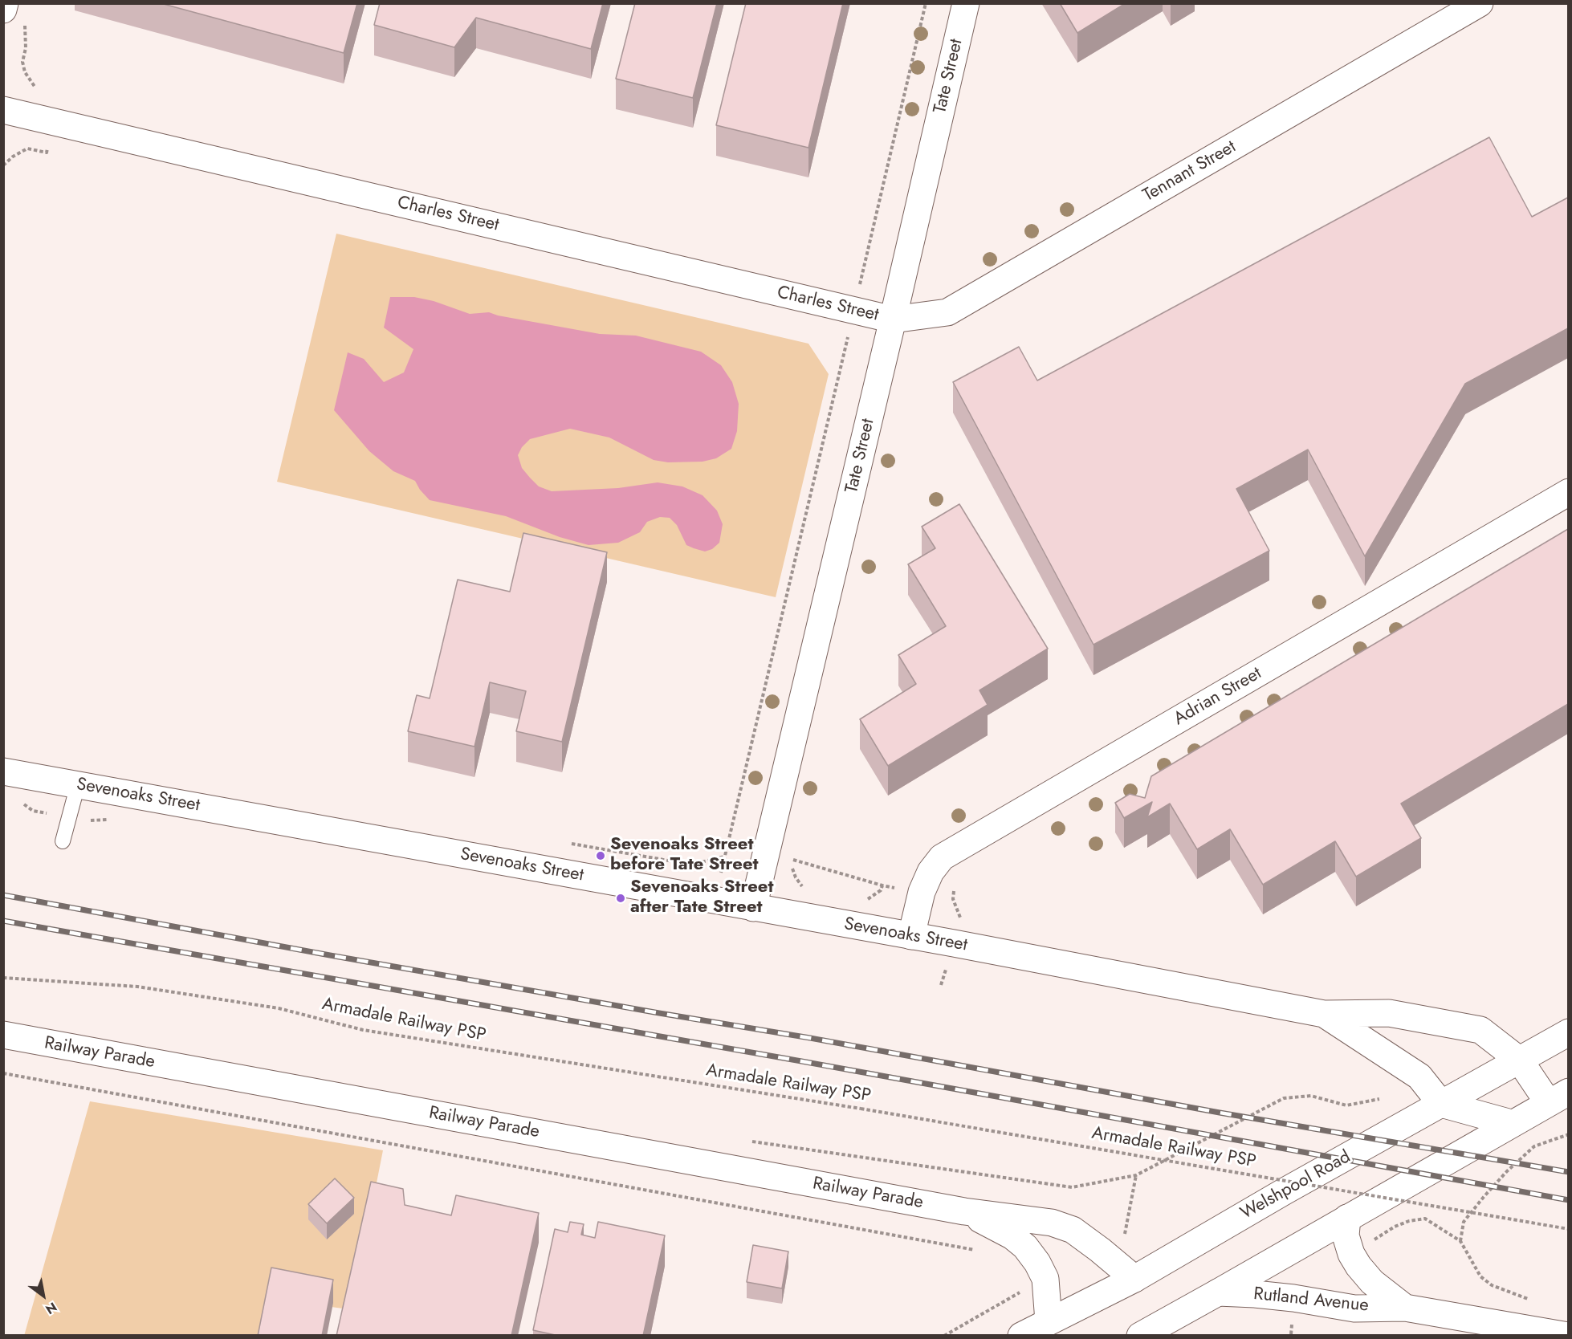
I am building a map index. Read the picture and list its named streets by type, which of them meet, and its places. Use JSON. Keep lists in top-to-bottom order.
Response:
{
  "streets": {
    "street": [
      "Tate Street",
      "Tennant Street",
      "Charles Street",
      "Adrian Street",
      "Sevenoaks Street",
      "Railway Parade",
      "Welshpool Road",
      "Rutland Avenue"
    ],
    "path": ["Armadale Railway PSP"]
  },
  "crossings": [
    ["Tate Street", "Tennant Street"],
    ["Tate Street", "Charles Street"],
    ["Tate Street", "Sevenoaks Street"],
    ["Tennant Street", "Charles Street"],
    ["Adrian Street", "Sevenoaks Street"],
    ["Sevenoaks Street", "Welshpool Road"],
    ["Railway Parade", "Welshpool Road"]
  ],
  "places": ["Sevenoaks Street before Tate Street", "Sevenoaks Street after Tate Street"],
  "north": "bottom right"
}
